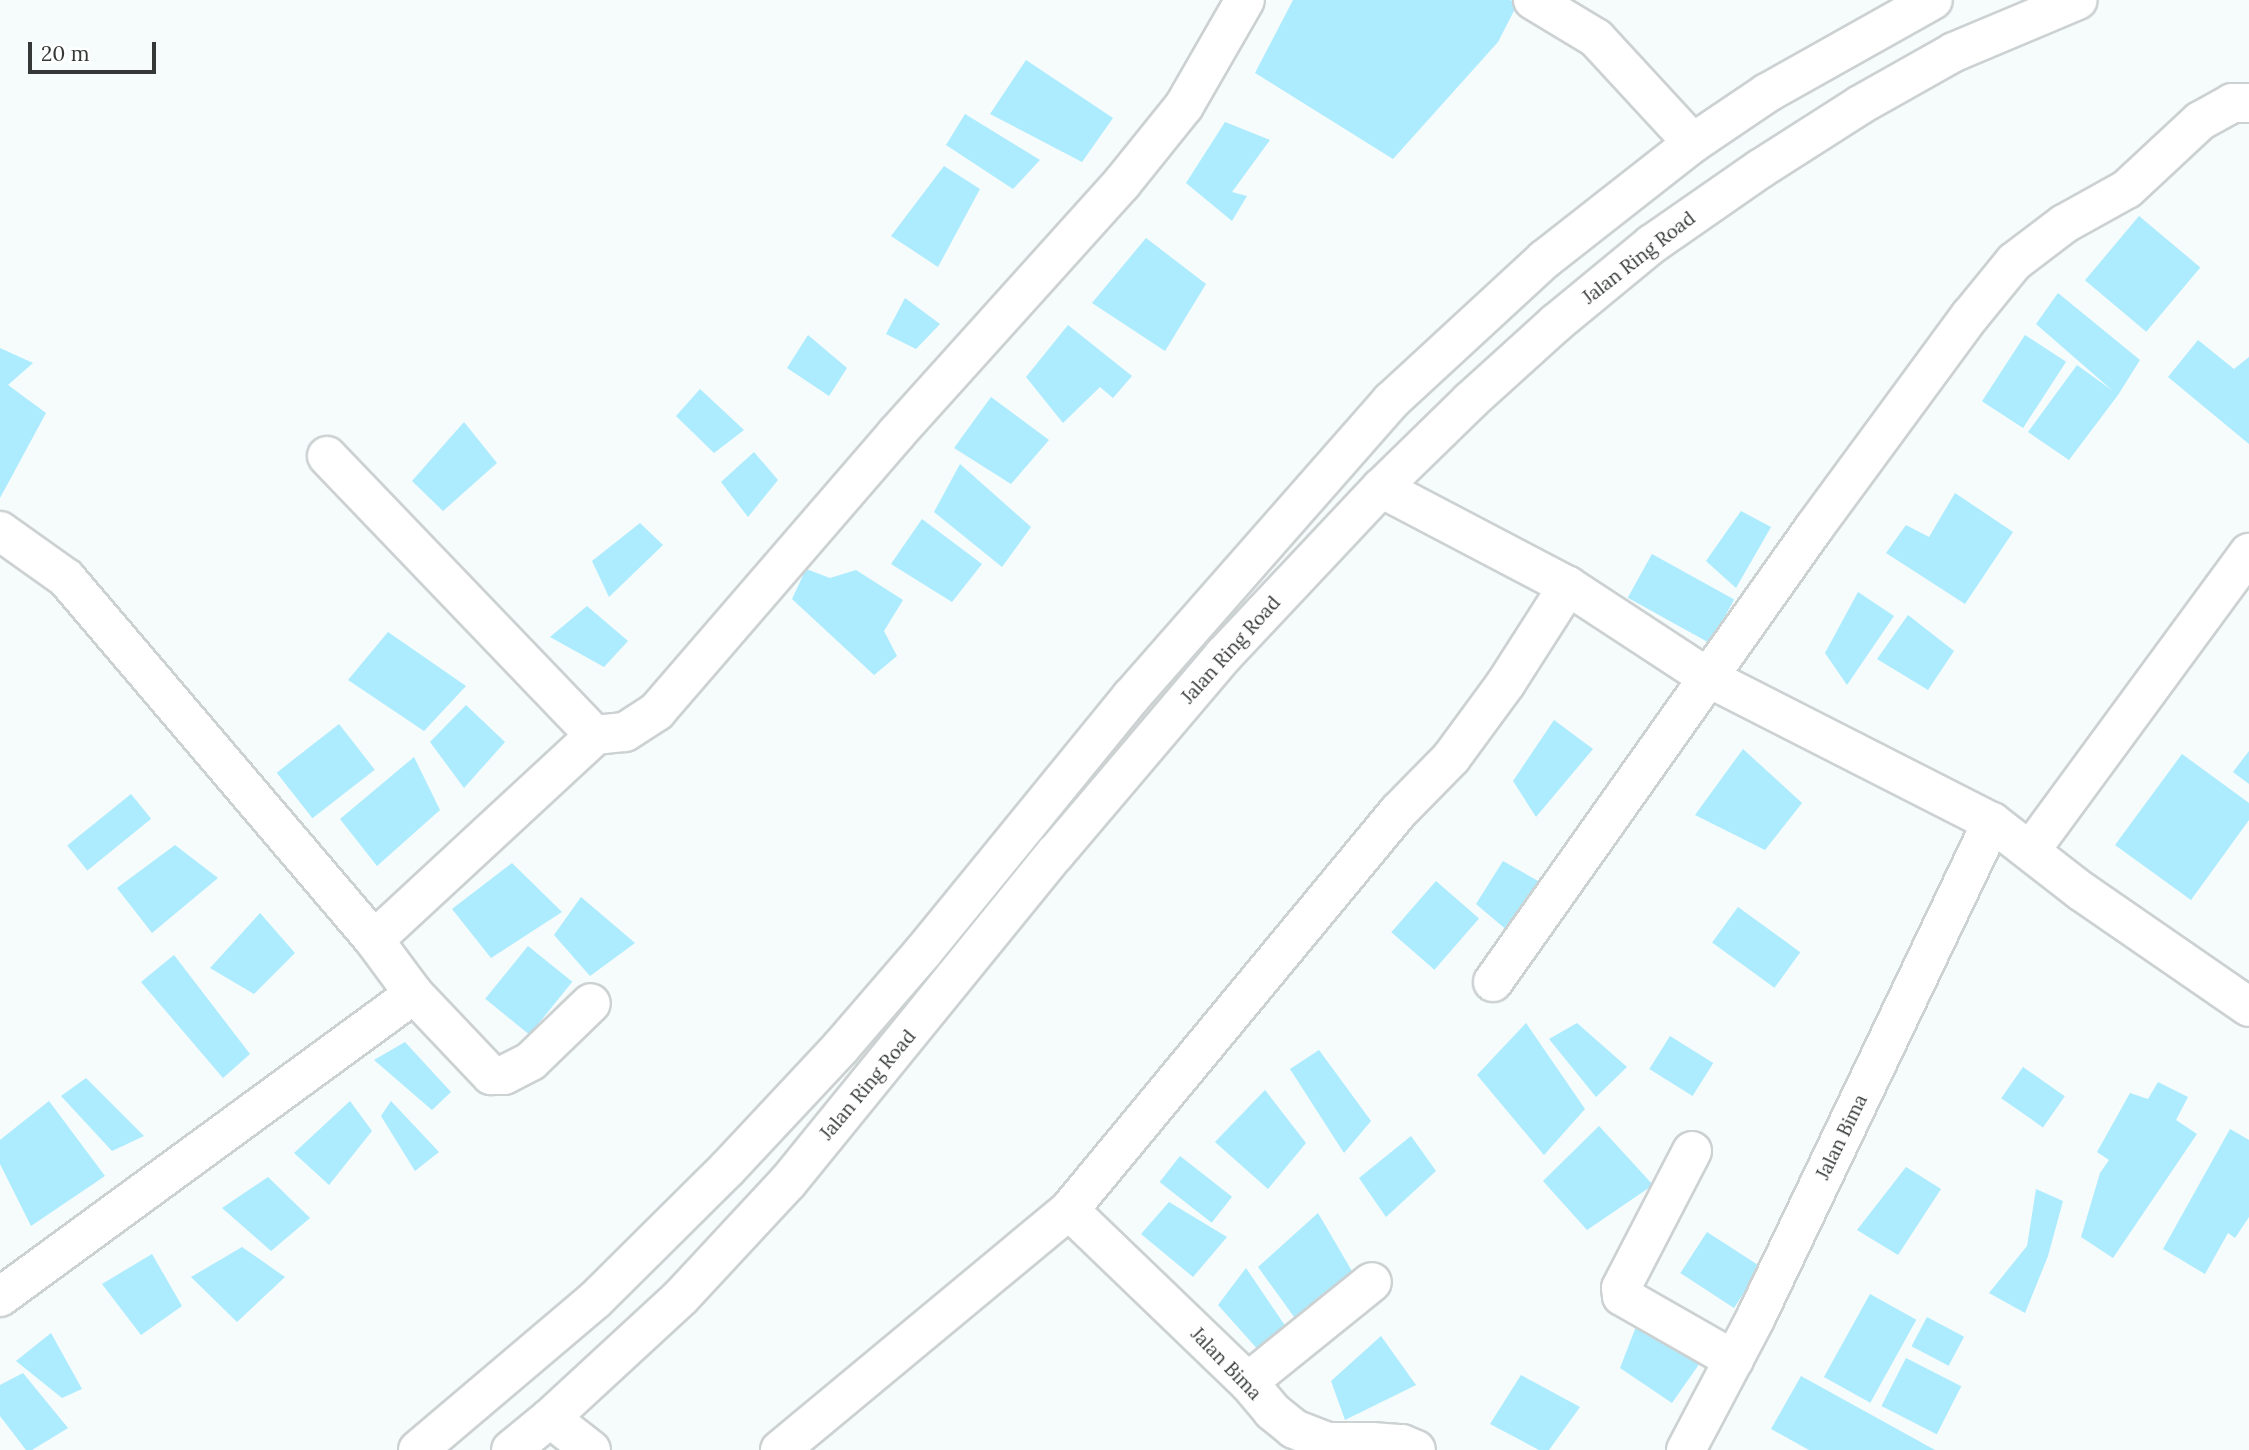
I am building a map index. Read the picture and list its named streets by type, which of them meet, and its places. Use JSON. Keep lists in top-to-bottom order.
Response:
{
  "streets": {
    "main road": ["Jalan Ring Road", "Jalan Bima"]
  },
  "scale_bar": "20 m"
}
